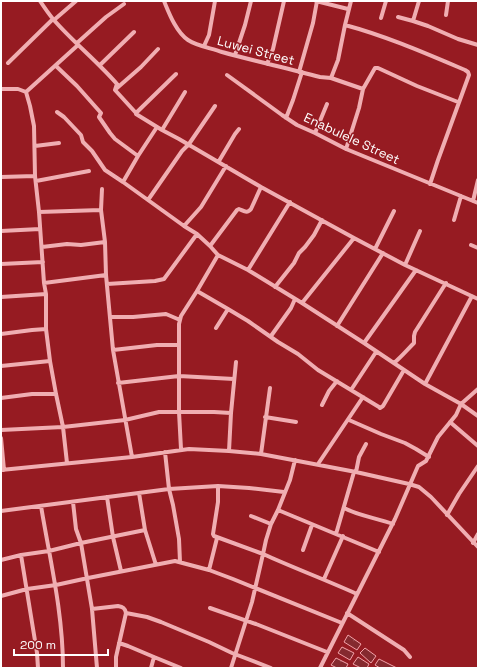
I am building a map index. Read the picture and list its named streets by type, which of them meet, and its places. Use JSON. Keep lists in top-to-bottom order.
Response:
{
  "streets": {
    "street": ["Luwei Street", "Enabulele Street"]
  },
  "scale_bar": "200 m"
}
